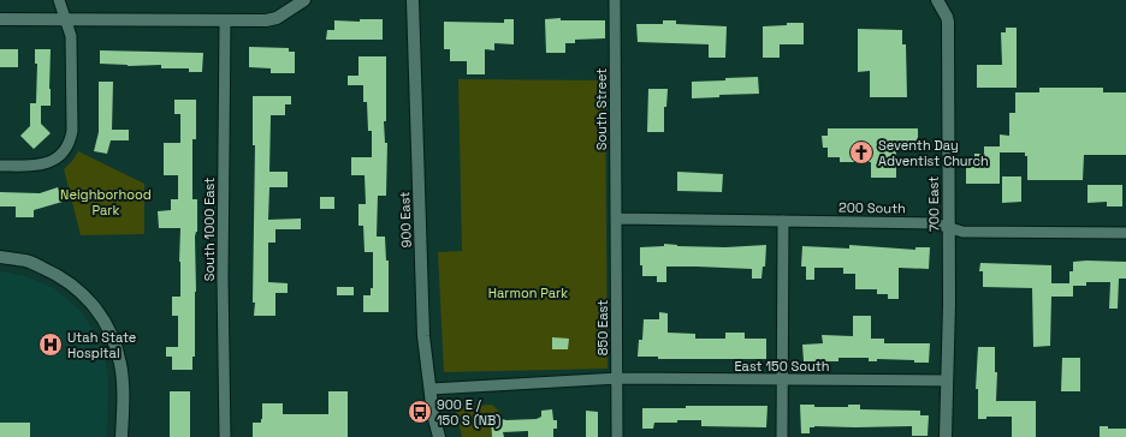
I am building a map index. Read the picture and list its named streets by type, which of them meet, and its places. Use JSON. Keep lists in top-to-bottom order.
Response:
{
  "streets": {
    "street": [
      "South Street",
      "700 East",
      "200 South",
      "900 East",
      "South 1000 East",
      "850 East",
      "East 150 South"
    ]
  },
  "crossings": [
    ["South Street", "200 South"],
    ["South Street", "850 East"],
    ["700 East", "200 South"],
    ["700 East", "East 150 South"],
    ["200 South", "850 East"],
    ["900 East", "East 150 South"],
    ["850 East", "East 150 South"]
  ],
  "parks": ["Neighborhood Park", "Harmon Park"],
  "places": {
    "church": ["Seventh Day Adventist Church"],
    "hospital": ["Utah State Hospital"],
    "bus stop": ["900 E / 150 S (NB)"]
  }
}
